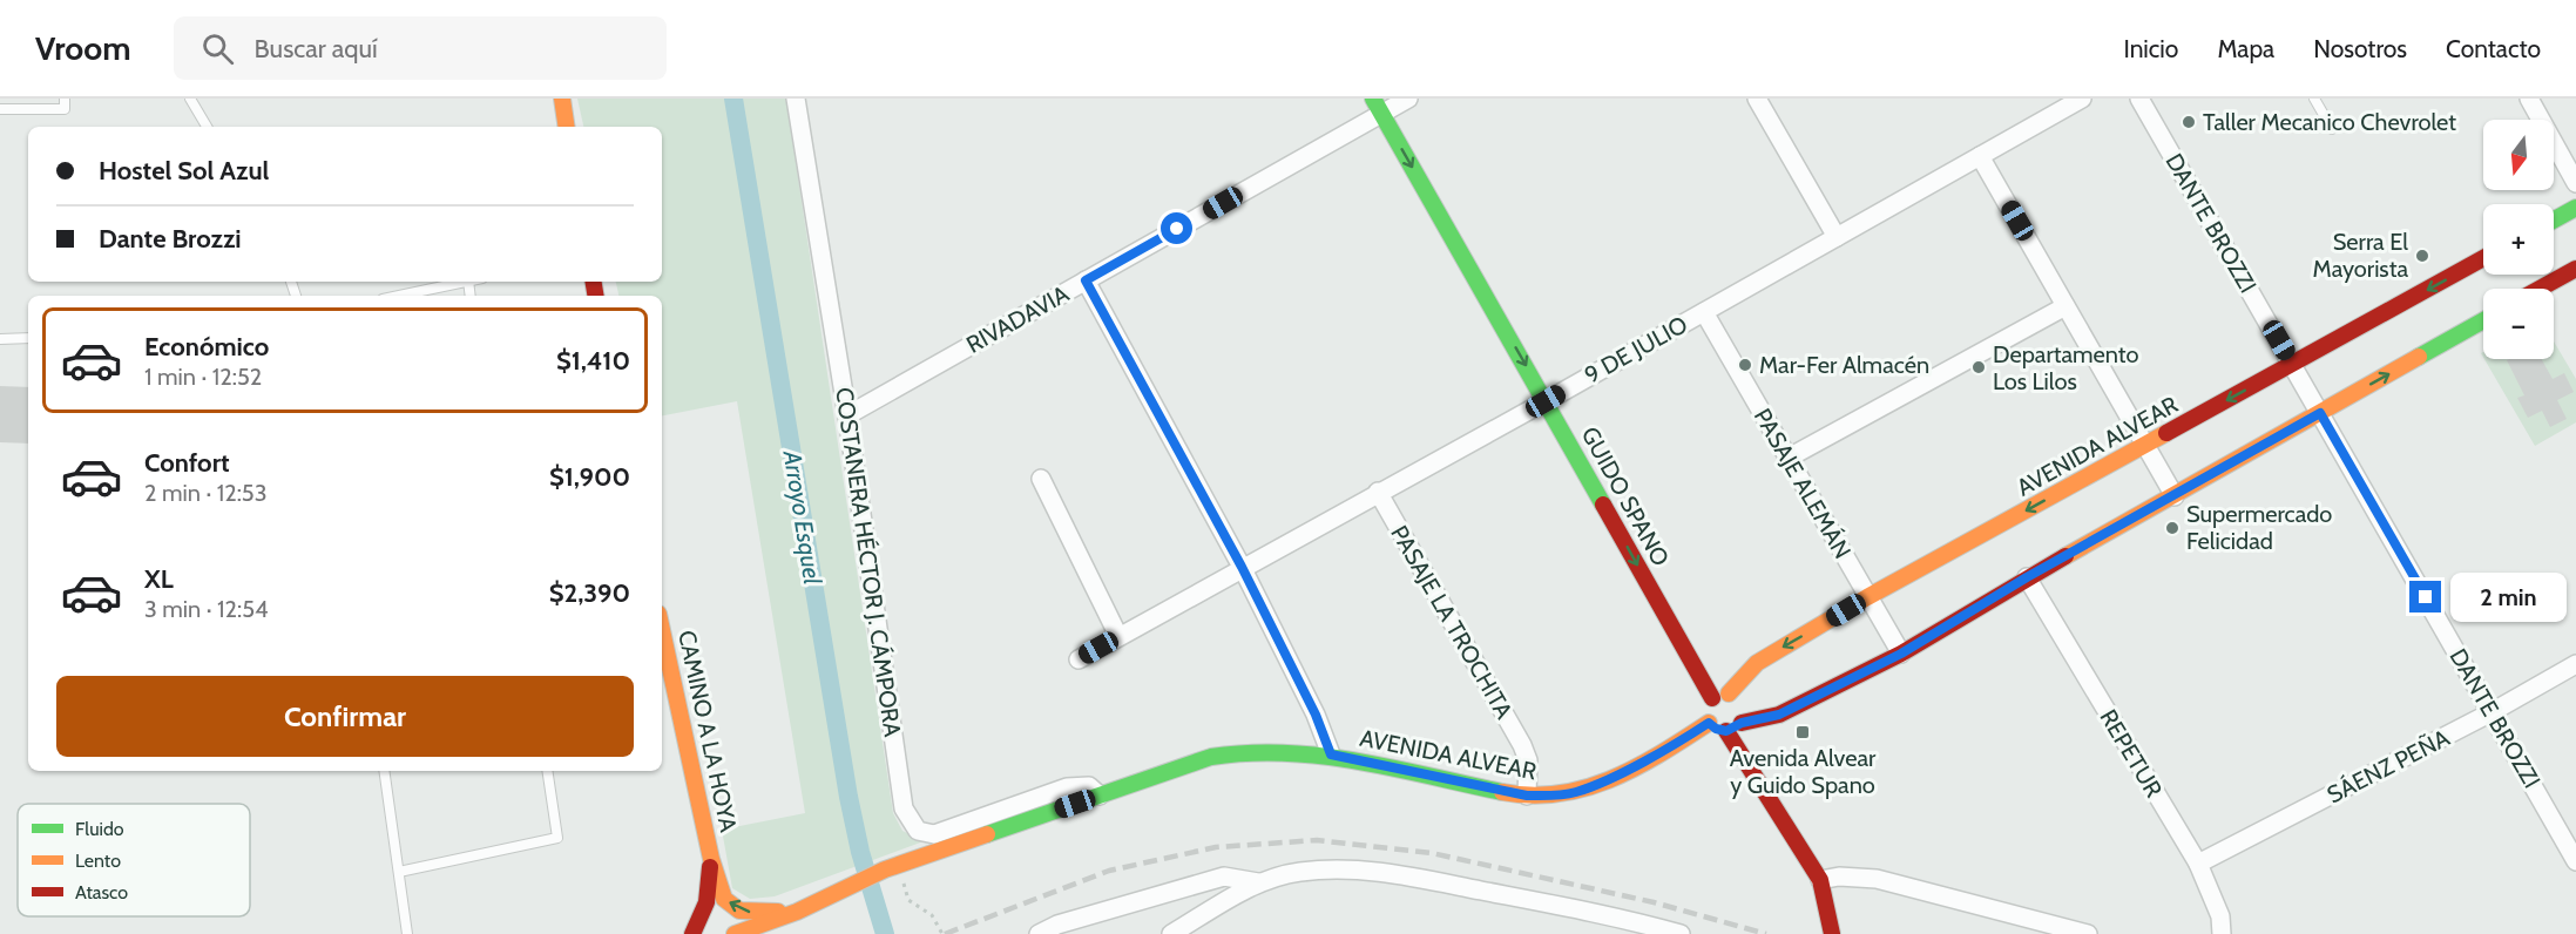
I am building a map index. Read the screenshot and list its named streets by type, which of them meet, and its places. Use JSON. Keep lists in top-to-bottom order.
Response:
{
  "streets": {
    "street": [
      "DANTE BROZZI",
      "RIVADAVIA",
      "9 DE JULIO",
      "AVENIDA ALVEAR",
      "PASAJE ALEMÁN",
      "GUIDO SPANO",
      "COSTANERA HÉCTOR J. CÁMPORA",
      "PASAJE LA TROCHITA",
      "CAMINO A LA HOYA",
      "REPETUR",
      "SÁENZ PEÑA"
    ]
  },
  "crossings": [
    ["DANTE BROZZI", "AVENIDA ALVEAR"],
    ["DANTE BROZZI", "SÁENZ PEÑA"],
    ["RIVADAVIA", "GUIDO SPANO"],
    ["RIVADAVIA", "COSTANERA HÉCTOR J. CÁMPORA"],
    ["9 DE JULIO", "PASAJE ALEMÁN"],
    ["9 DE JULIO", "GUIDO SPANO"],
    ["9 DE JULIO", "PASAJE LA TROCHITA"],
    ["AVENIDA ALVEAR", "PASAJE ALEMÁN"],
    ["AVENIDA ALVEAR", "COSTANERA HÉCTOR J. CÁMPORA"],
    ["AVENIDA ALVEAR", "PASAJE LA TROCHITA"],
    ["AVENIDA ALVEAR", "CAMINO A LA HOYA"],
    ["REPETUR", "SÁENZ PEÑA"]
  ],
  "one_way": ["GUIDO SPANO"],
  "water": ["Arroyo Esquel"],
  "places": {
    "other": [
      "Taller Mecanico Chevrolet",
      "Serra El Mayorista",
      "Mar-Fer Almacén",
      "Departamento Los Lilos",
      "Supermercado Felicidad"
    ],
    "transit": ["Avenida Alvear y Guido Spano"]
  },
  "legend": ["Fluido", "Lento", "Atasco"],
  "north": "bottom",
  "page": {
    "header": "Vroom",
    "search": "Buscar aquí",
    "nav": [
      "Inicio",
      "Mapa",
      "Nosotros",
      "Contacto"
    ],
    "map_buttons": ["+", "−"],
    "banner": ["Hostel Sol Azul", "Dante Brozzi"],
    "list": [
      {
        "name": "Económico",
        "note": "1 min · 12:52",
        "value": "$1,410"
      },
      {
        "name": "Confort",
        "note": "2 min · 12:53",
        "value": "$1,900"
      },
      {
        "name": "XL",
        "note": "3 min · 12:54",
        "value": "$2,390"
      }
    ],
    "bubble": "2 min",
    "buttons": "Confirmar"
  }
}
